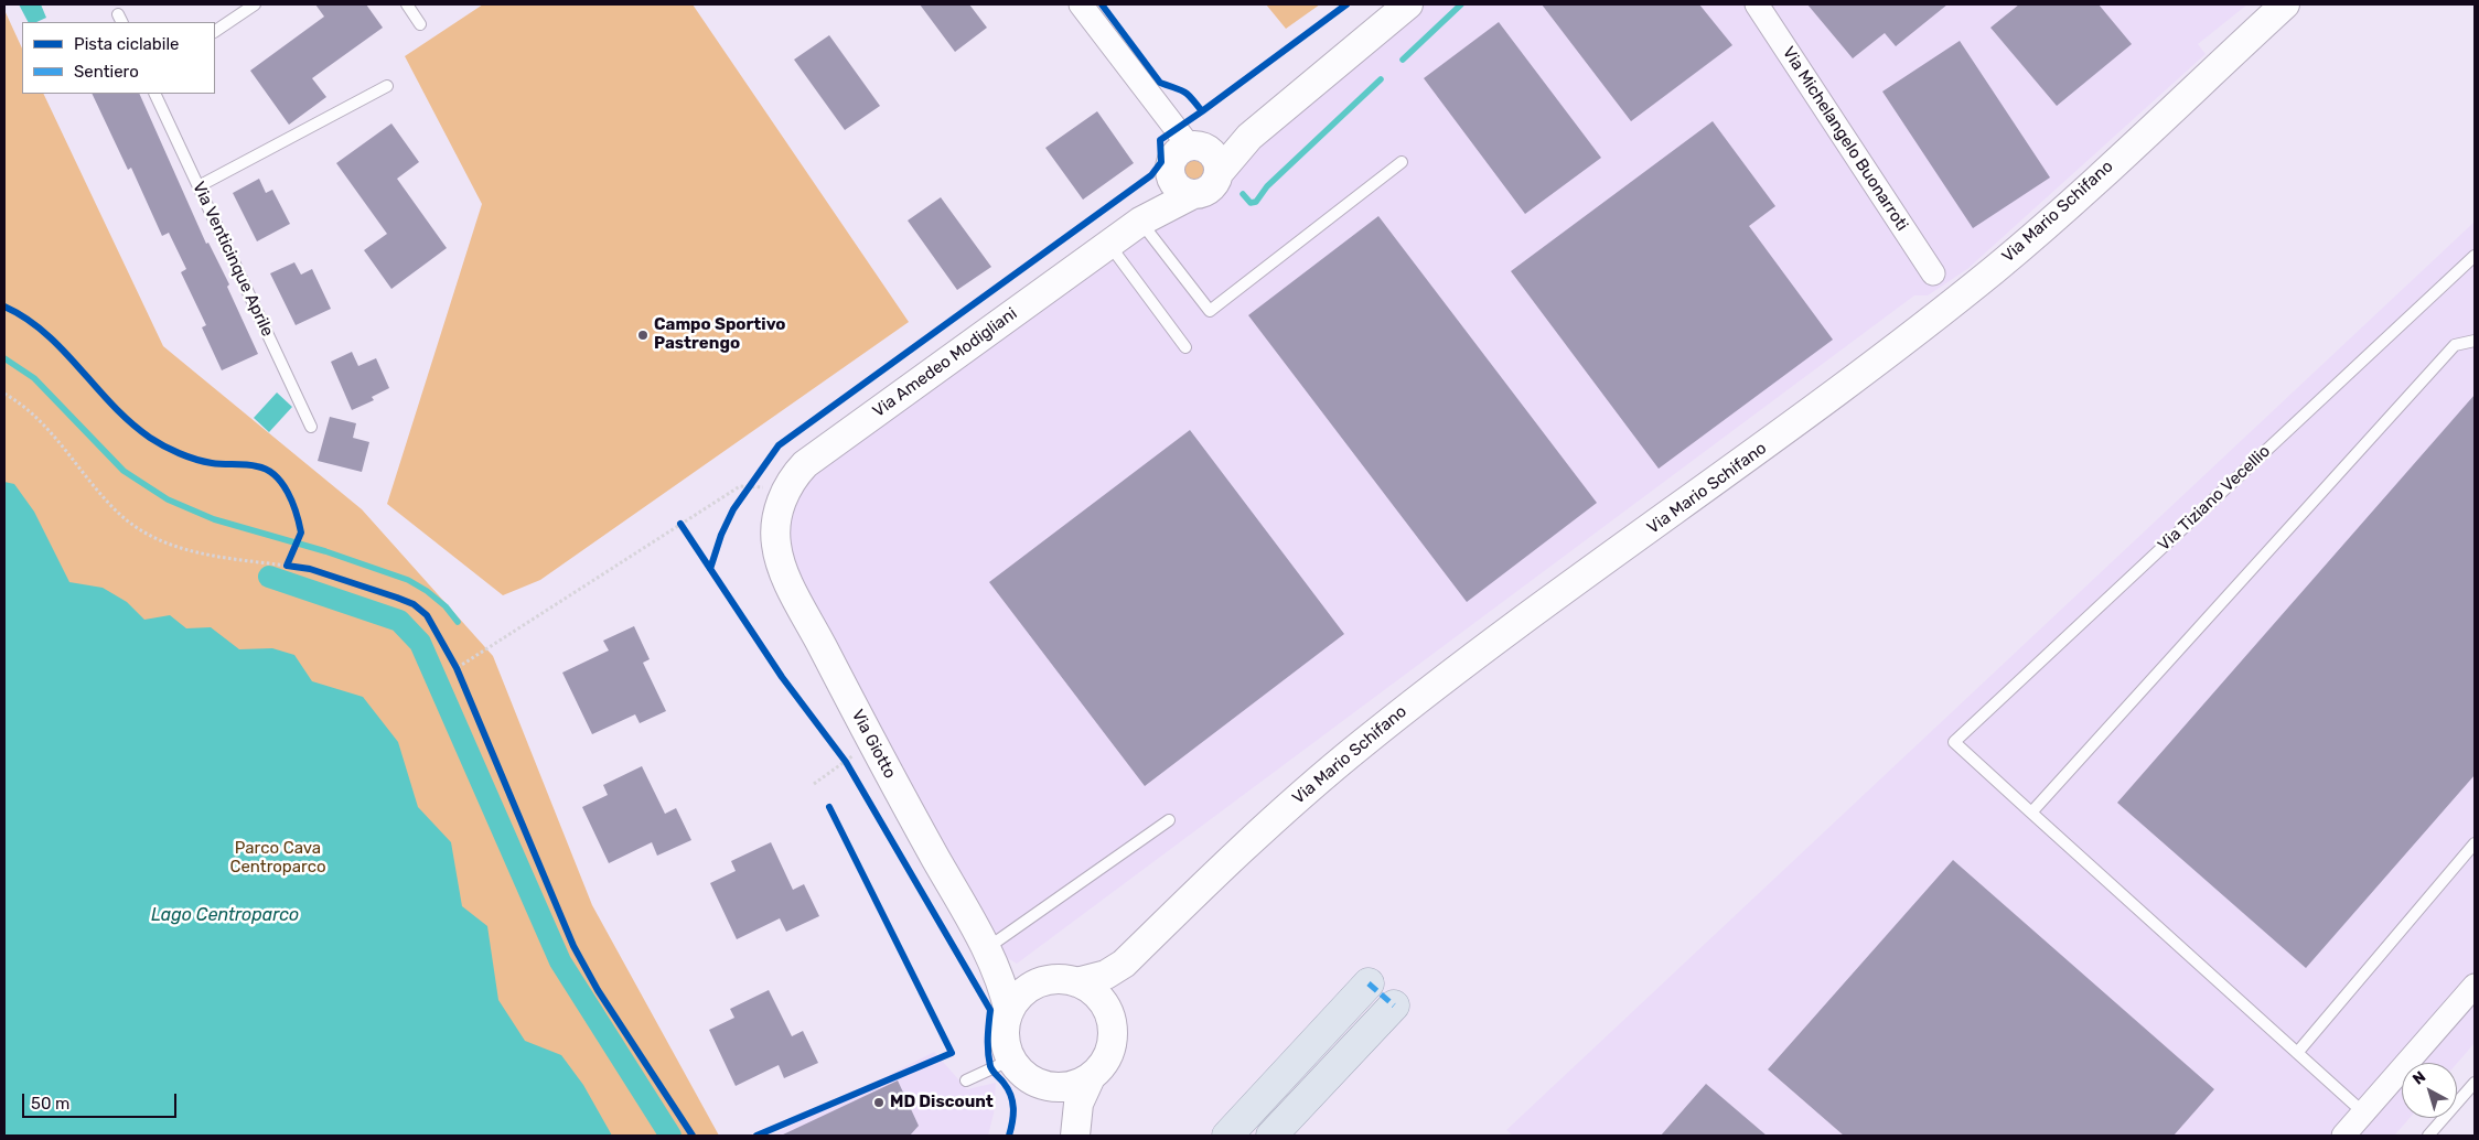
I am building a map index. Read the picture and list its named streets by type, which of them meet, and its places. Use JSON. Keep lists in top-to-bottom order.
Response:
{
  "streets": {
    "street": [
      "Via Michelangelo Buonarroti",
      "Via Mario Schifano",
      "Via Amedeo Modigliani",
      "Via Giotto"
    ],
    "lane": ["Via Venticinque Aprile", "Via Tiziano Vecellio"]
  },
  "crossings": [
    ["Via Mario Schifano", "Via Giotto"],
    ["Via Amedeo Modigliani", "Via Giotto"]
  ],
  "water": ["Lago Centroparco"],
  "parks": ["Parco Cava Centroparco"],
  "places": ["Campo Sportivo Pastrengo", "MD Discount"],
  "legend": ["Pista ciclabile", "Sentiero"],
  "scale_bar": "50 m",
  "north": "top left"
}
